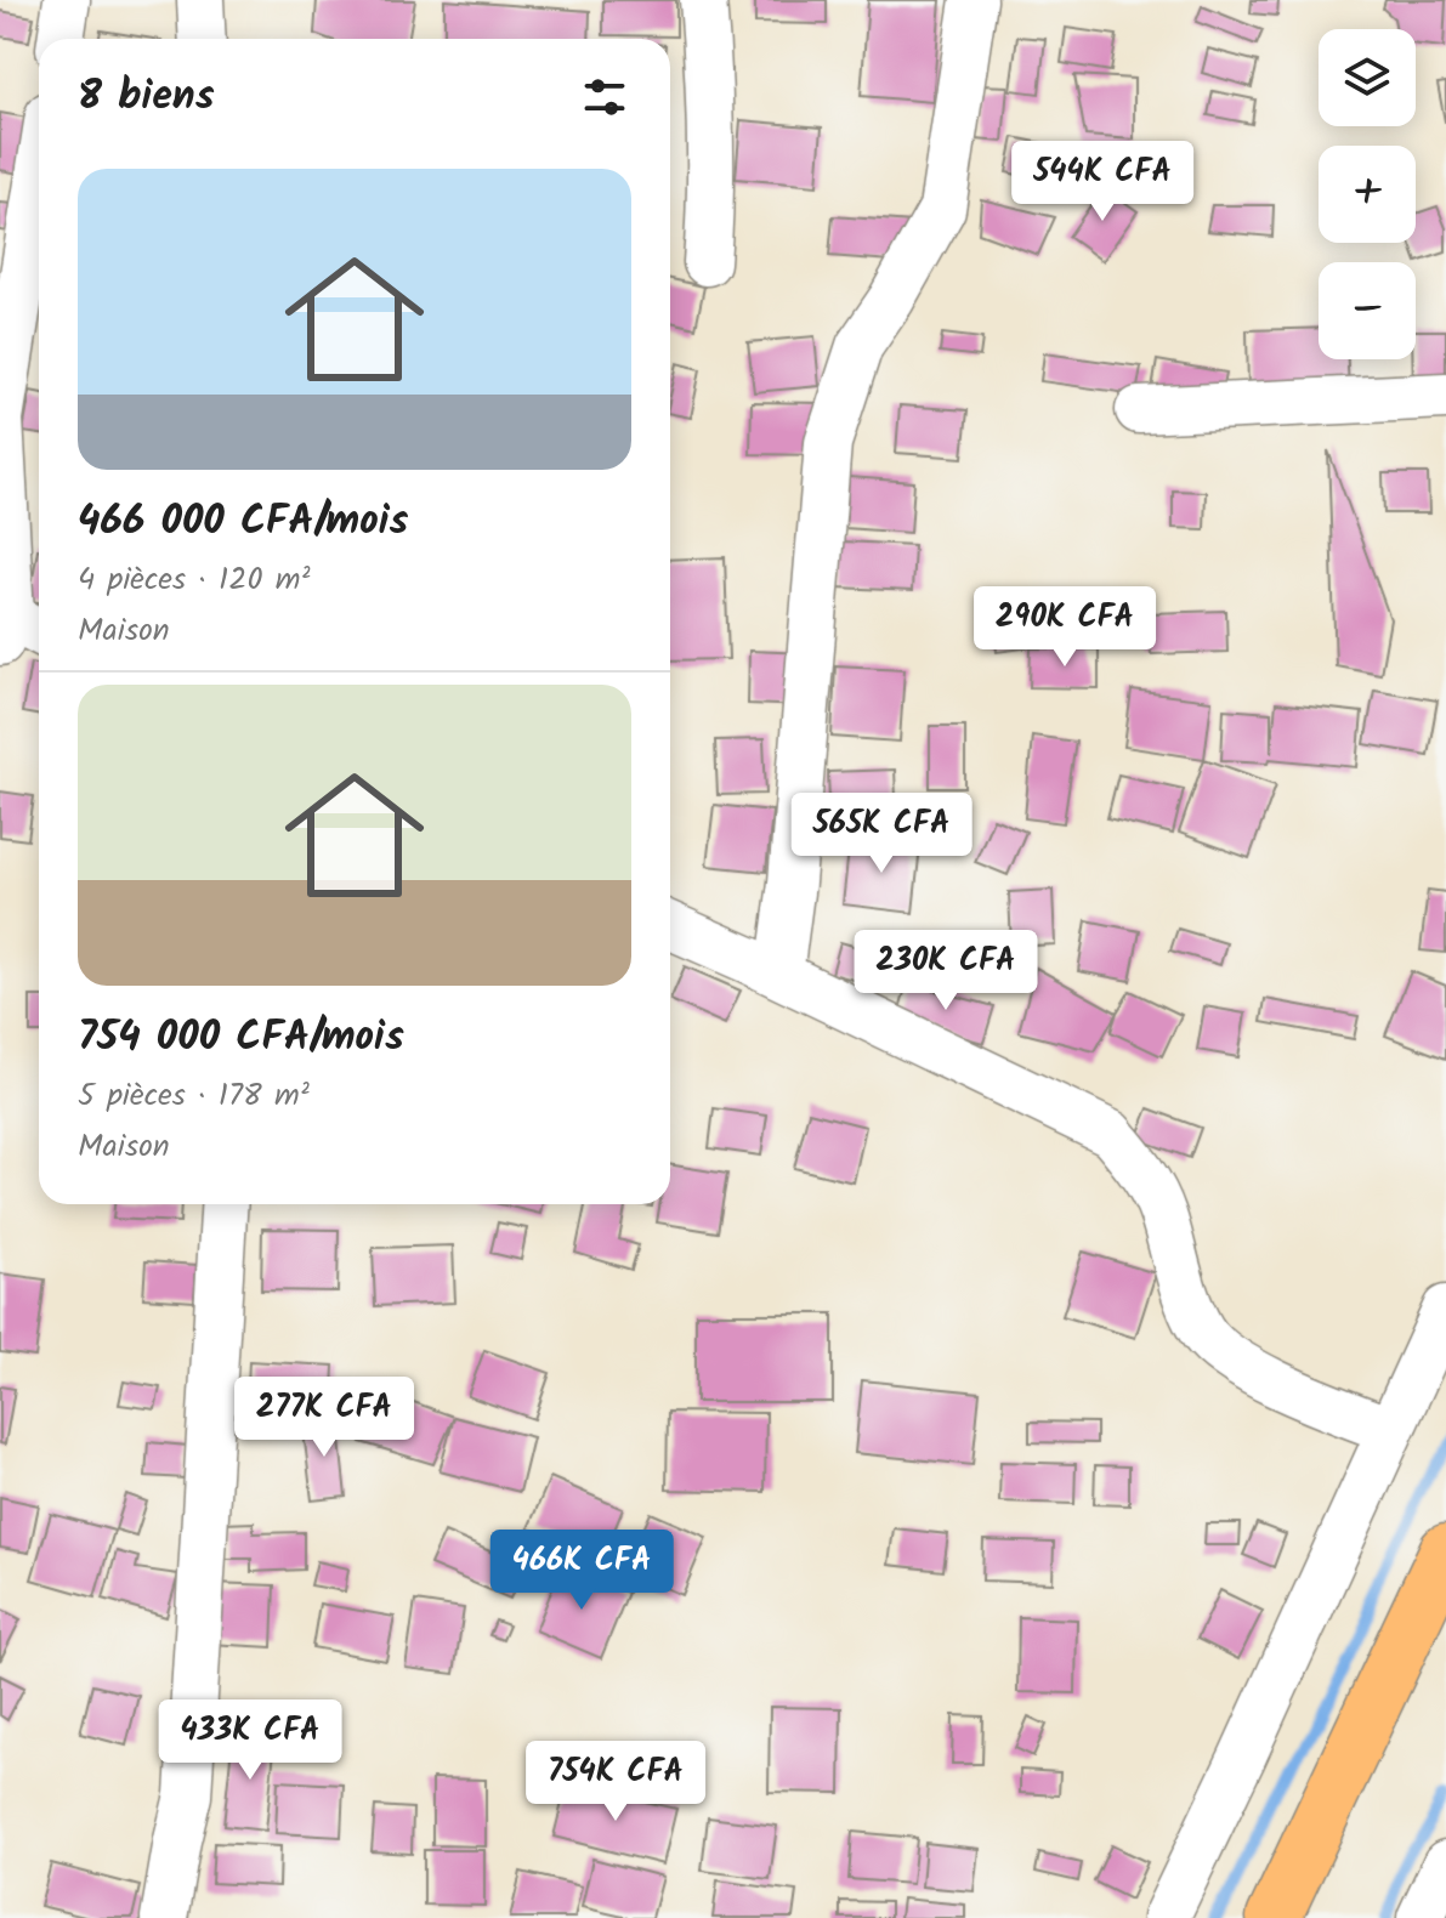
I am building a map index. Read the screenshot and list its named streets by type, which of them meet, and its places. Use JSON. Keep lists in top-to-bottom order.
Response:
{
  "page": {
    "map_buttons": ["+", "−"],
    "heading": "8 biens",
    "price": [
      "544K CFA",
      "290K CFA",
      "565K CFA",
      "230K CFA",
      "277K CFA",
      "466K CFA",
      "433K CFA",
      "754K CFA"
    ],
    "list": [
      {
        "name": "466 000 CFA/mois",
        "note": "4 pièces · 120 m² · Maison"
      },
      {
        "name": "754 000 CFA/mois",
        "note": "5 pièces · 178 m² · Maison"
      }
    ]
  }
}
